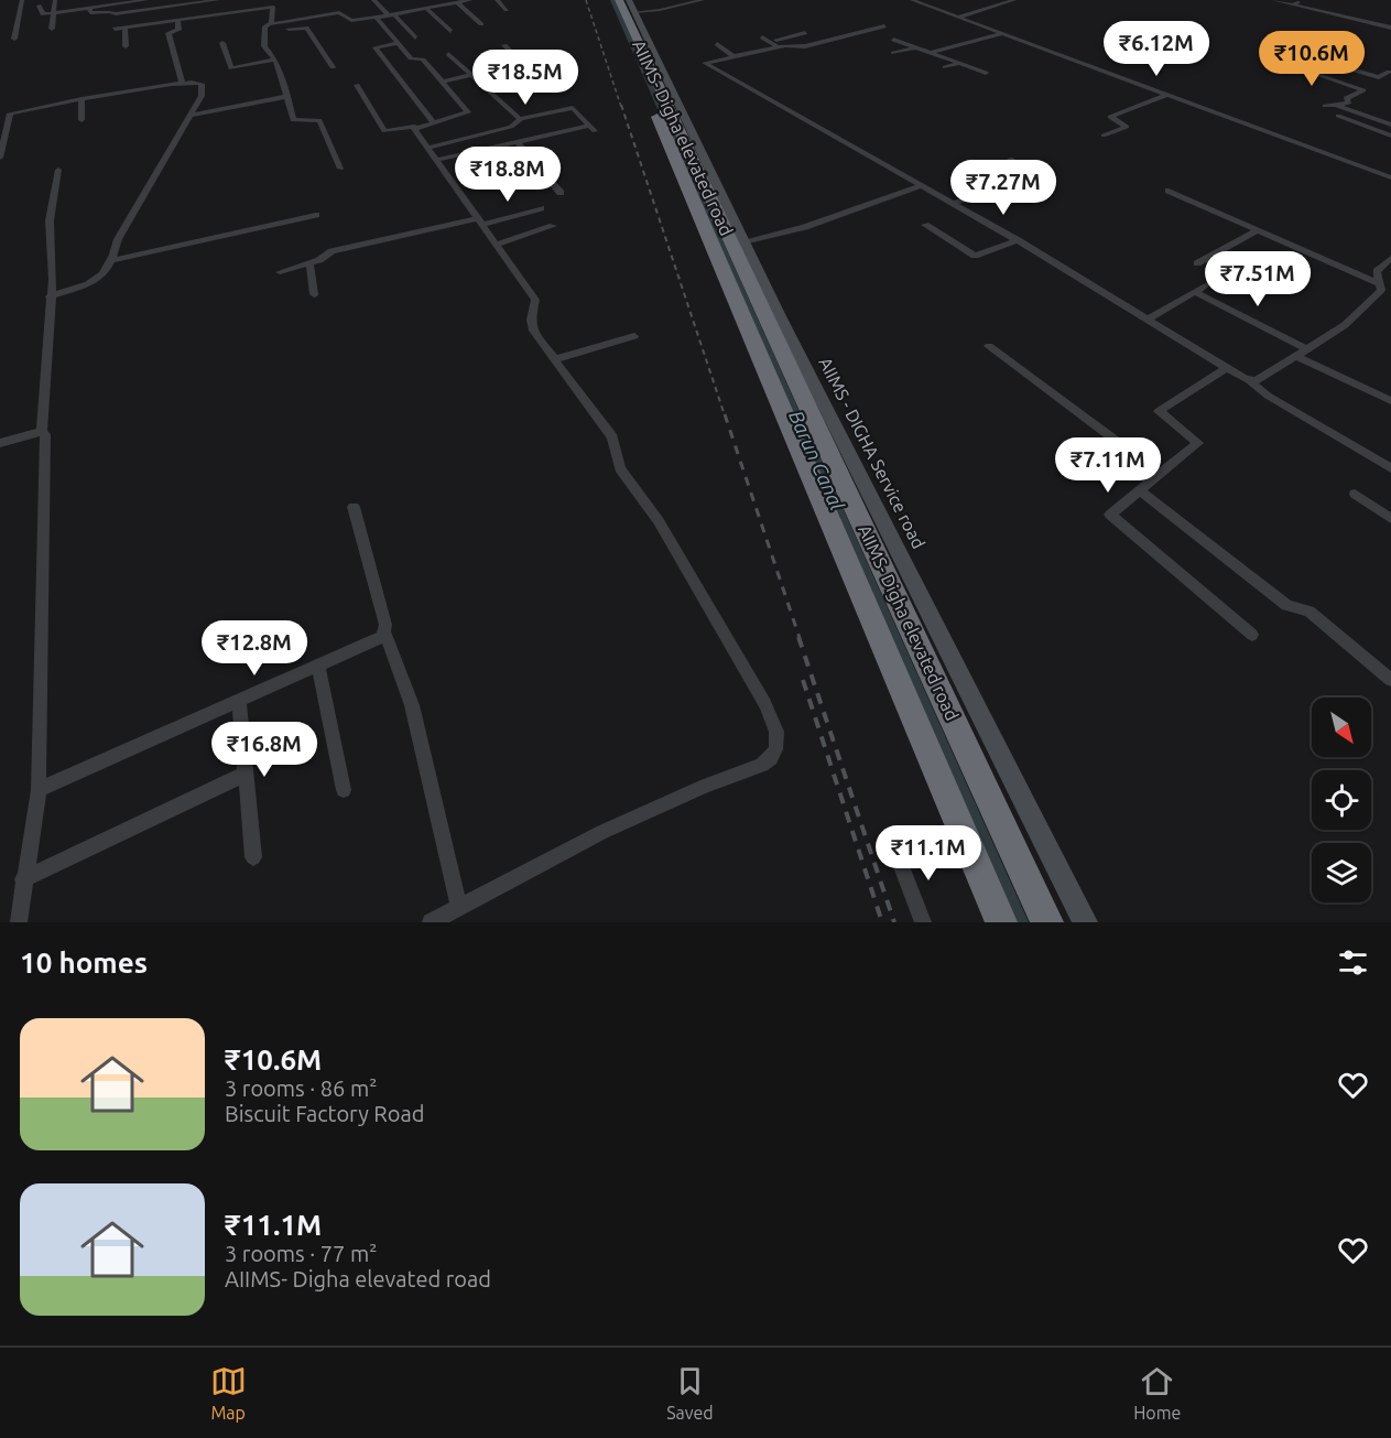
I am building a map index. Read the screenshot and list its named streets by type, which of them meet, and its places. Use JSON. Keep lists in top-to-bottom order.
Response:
{
  "streets": {
    "highway": ["AIIMS- Digha elevated road"],
    "main road": ["AIIMS - DIGHA Service road"]
  },
  "crossings": [
    ["AIIMS- Digha elevated road", "AIIMS - DIGHA Service road"]
  ],
  "water": ["Barun Canal"],
  "north": "bottom right",
  "page": {
    "price": [
      "₹6.12M",
      "₹10.6M",
      "₹18.5M",
      "₹18.8M",
      "₹7.27M",
      "₹7.51M",
      "₹7.11M",
      "₹12.8M",
      "₹16.8M",
      "₹11.1M"
    ],
    "heading": "10 homes",
    "list": [
      {
        "name": "₹10.6M",
        "note": "3 rooms · 86 m² · Biscuit Factory Road"
      },
      {
        "name": "₹11.1M",
        "note": "3 rooms · 77 m² · AIIMS- Digha elevated road"
      }
    ],
    "tabs": ["Map", "Saved", "Home"]
  }
}
